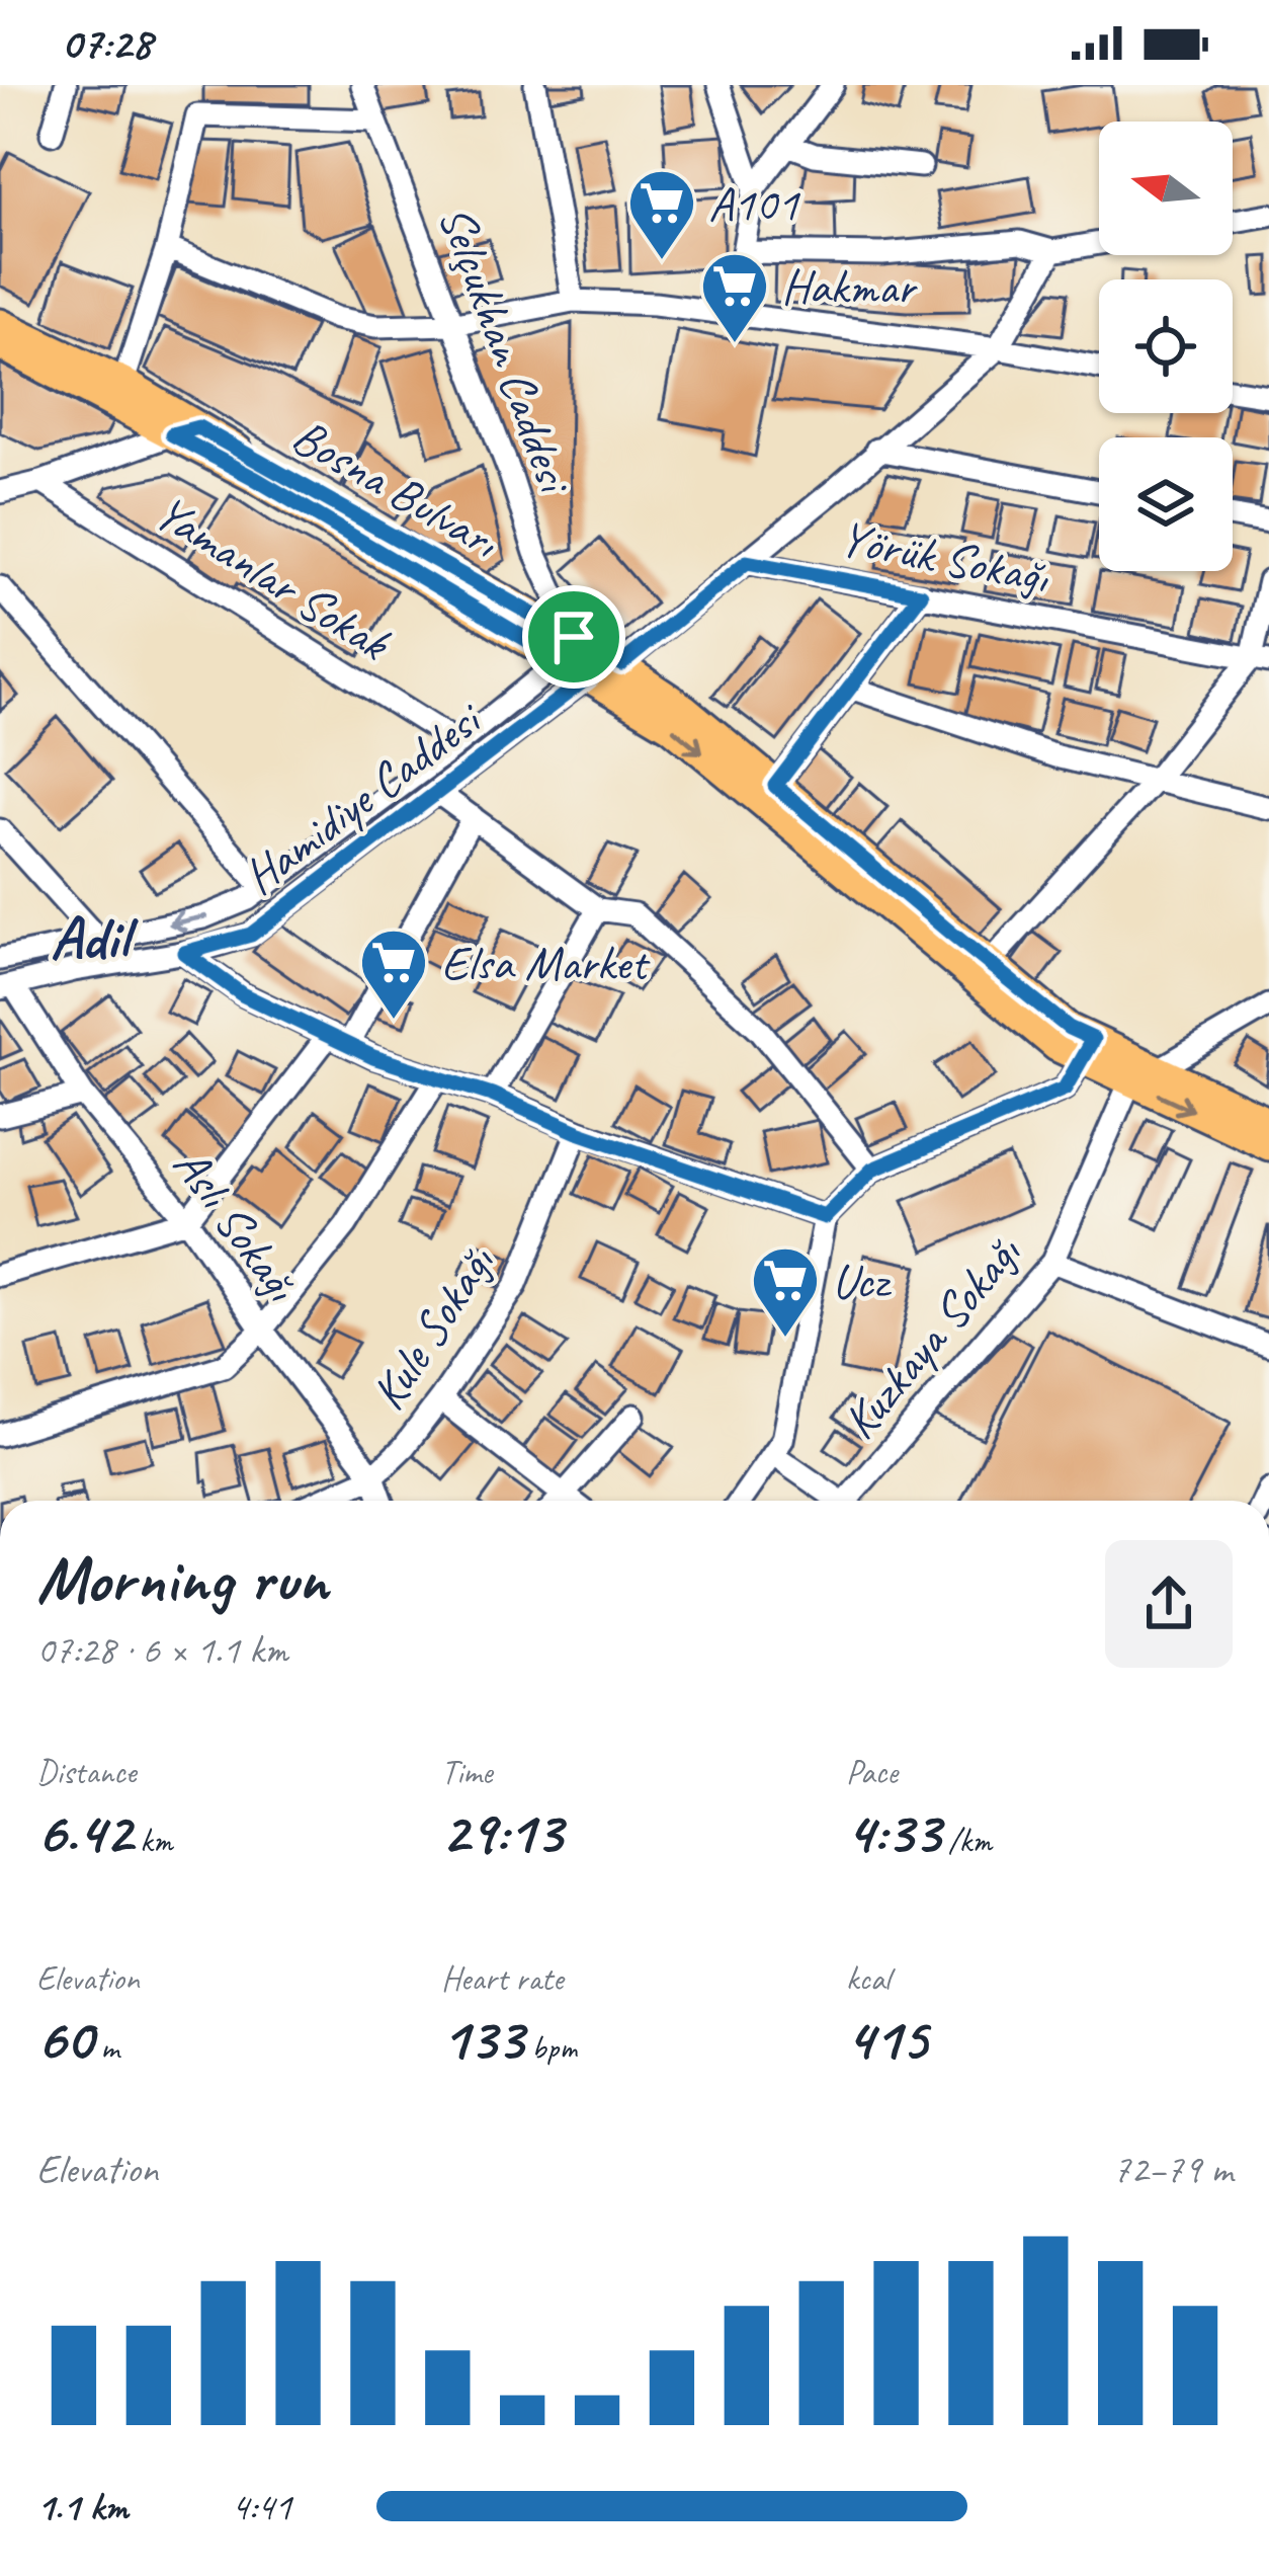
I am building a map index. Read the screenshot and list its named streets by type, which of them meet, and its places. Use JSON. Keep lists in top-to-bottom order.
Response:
{
  "streets": {
    "main road": ["Bosna Bulvarı"],
    "street": [
      "Selçukhan Caddesi",
      "Yörük Sokağı",
      "Yamanlar Sokak",
      "Hamidiye Caddesi",
      "Aslı Sokağı",
      "Kule Sokağı",
      "Kuzkaya Sokağı"
    ]
  },
  "crossings": [
    ["Selçukhan Caddesi", "Bosna Bulvarı"],
    ["Selçukhan Caddesi", "Hamidiye Caddesi"],
    ["Bosna Bulvarı", "Hamidiye Caddesi"],
    ["Bosna Bulvarı", "Kuzkaya Sokağı"],
    ["Yörük Sokağı", "Hamidiye Caddesi"],
    ["Yamanlar Sokak", "Hamidiye Caddesi"],
    ["Hamidiye Caddesi", "Aslı Sokağı"],
    ["Aslı Sokağı", "Kule Sokağı"]
  ],
  "districts": ["Adil"],
  "places": {
    "supermarket": [
      "A101",
      "Hakmar",
      "Elsa Market",
      "Ucz"
    ]
  },
  "north": "left",
  "page": {
    "status": "07:28",
    "heading": ["Morning run", "07:28 · 6 × 1.1 km"],
    "stats": [
      ["Distance", "6.42 km"],
      ["Time", "29:13"],
      ["Pace", "4:33 /km"],
      ["Elevation", "60 m"],
      ["Heart rate", "133 bpm"],
      ["kcal", "415"]
    ],
    "chart": ["Elevation", "72–79 m"],
    "list": [
      {
        "name": "1.1 km",
        "note": "4:41"
      }
    ]
  }
}
